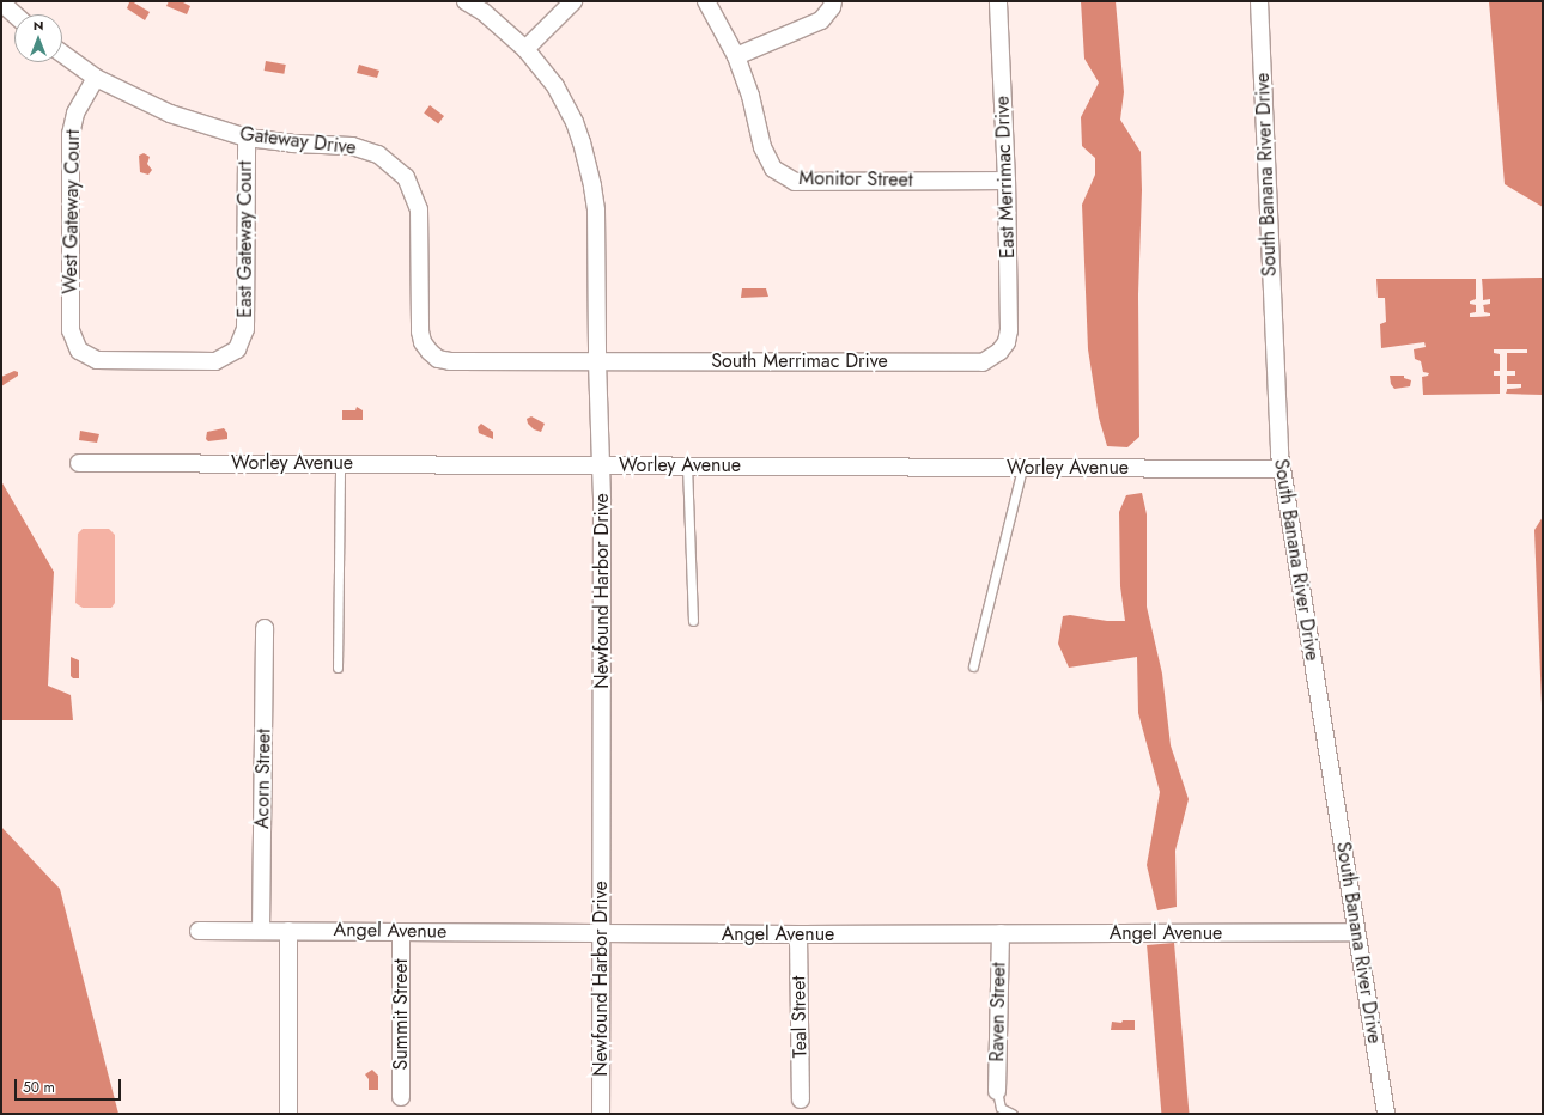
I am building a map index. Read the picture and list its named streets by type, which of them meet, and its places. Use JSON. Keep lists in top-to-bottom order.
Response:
{
  "streets": {
    "street": [
      "Gateway Drive",
      "South Banana River Drive",
      "East Merrimac Drive",
      "Monitor Street",
      "West Gateway Court",
      "East Gateway Court",
      "South Merrimac Drive",
      "Worley Avenue",
      "Newfound Harbor Drive",
      "Acorn Street",
      "Angel Avenue",
      "Raven Street",
      "Summit Street",
      "Teal Street"
    ]
  },
  "crossings": [
    ["Gateway Drive", "West Gateway Court"],
    ["Gateway Drive", "East Gateway Court"],
    ["Gateway Drive", "South Merrimac Drive"],
    ["Gateway Drive", "Newfound Harbor Drive"],
    ["South Banana River Drive", "Worley Avenue"],
    ["South Banana River Drive", "Angel Avenue"],
    ["East Merrimac Drive", "Monitor Street"],
    ["East Merrimac Drive", "South Merrimac Drive"],
    ["West Gateway Court", "East Gateway Court"],
    ["South Merrimac Drive", "Newfound Harbor Drive"],
    ["Worley Avenue", "Newfound Harbor Drive"],
    ["Newfound Harbor Drive", "Angel Avenue"],
    ["Acorn Street", "Angel Avenue"],
    ["Angel Avenue", "Raven Street"],
    ["Angel Avenue", "Summit Street"],
    ["Angel Avenue", "Teal Street"]
  ],
  "scale_bar": "50 m",
  "north": "top"
}
